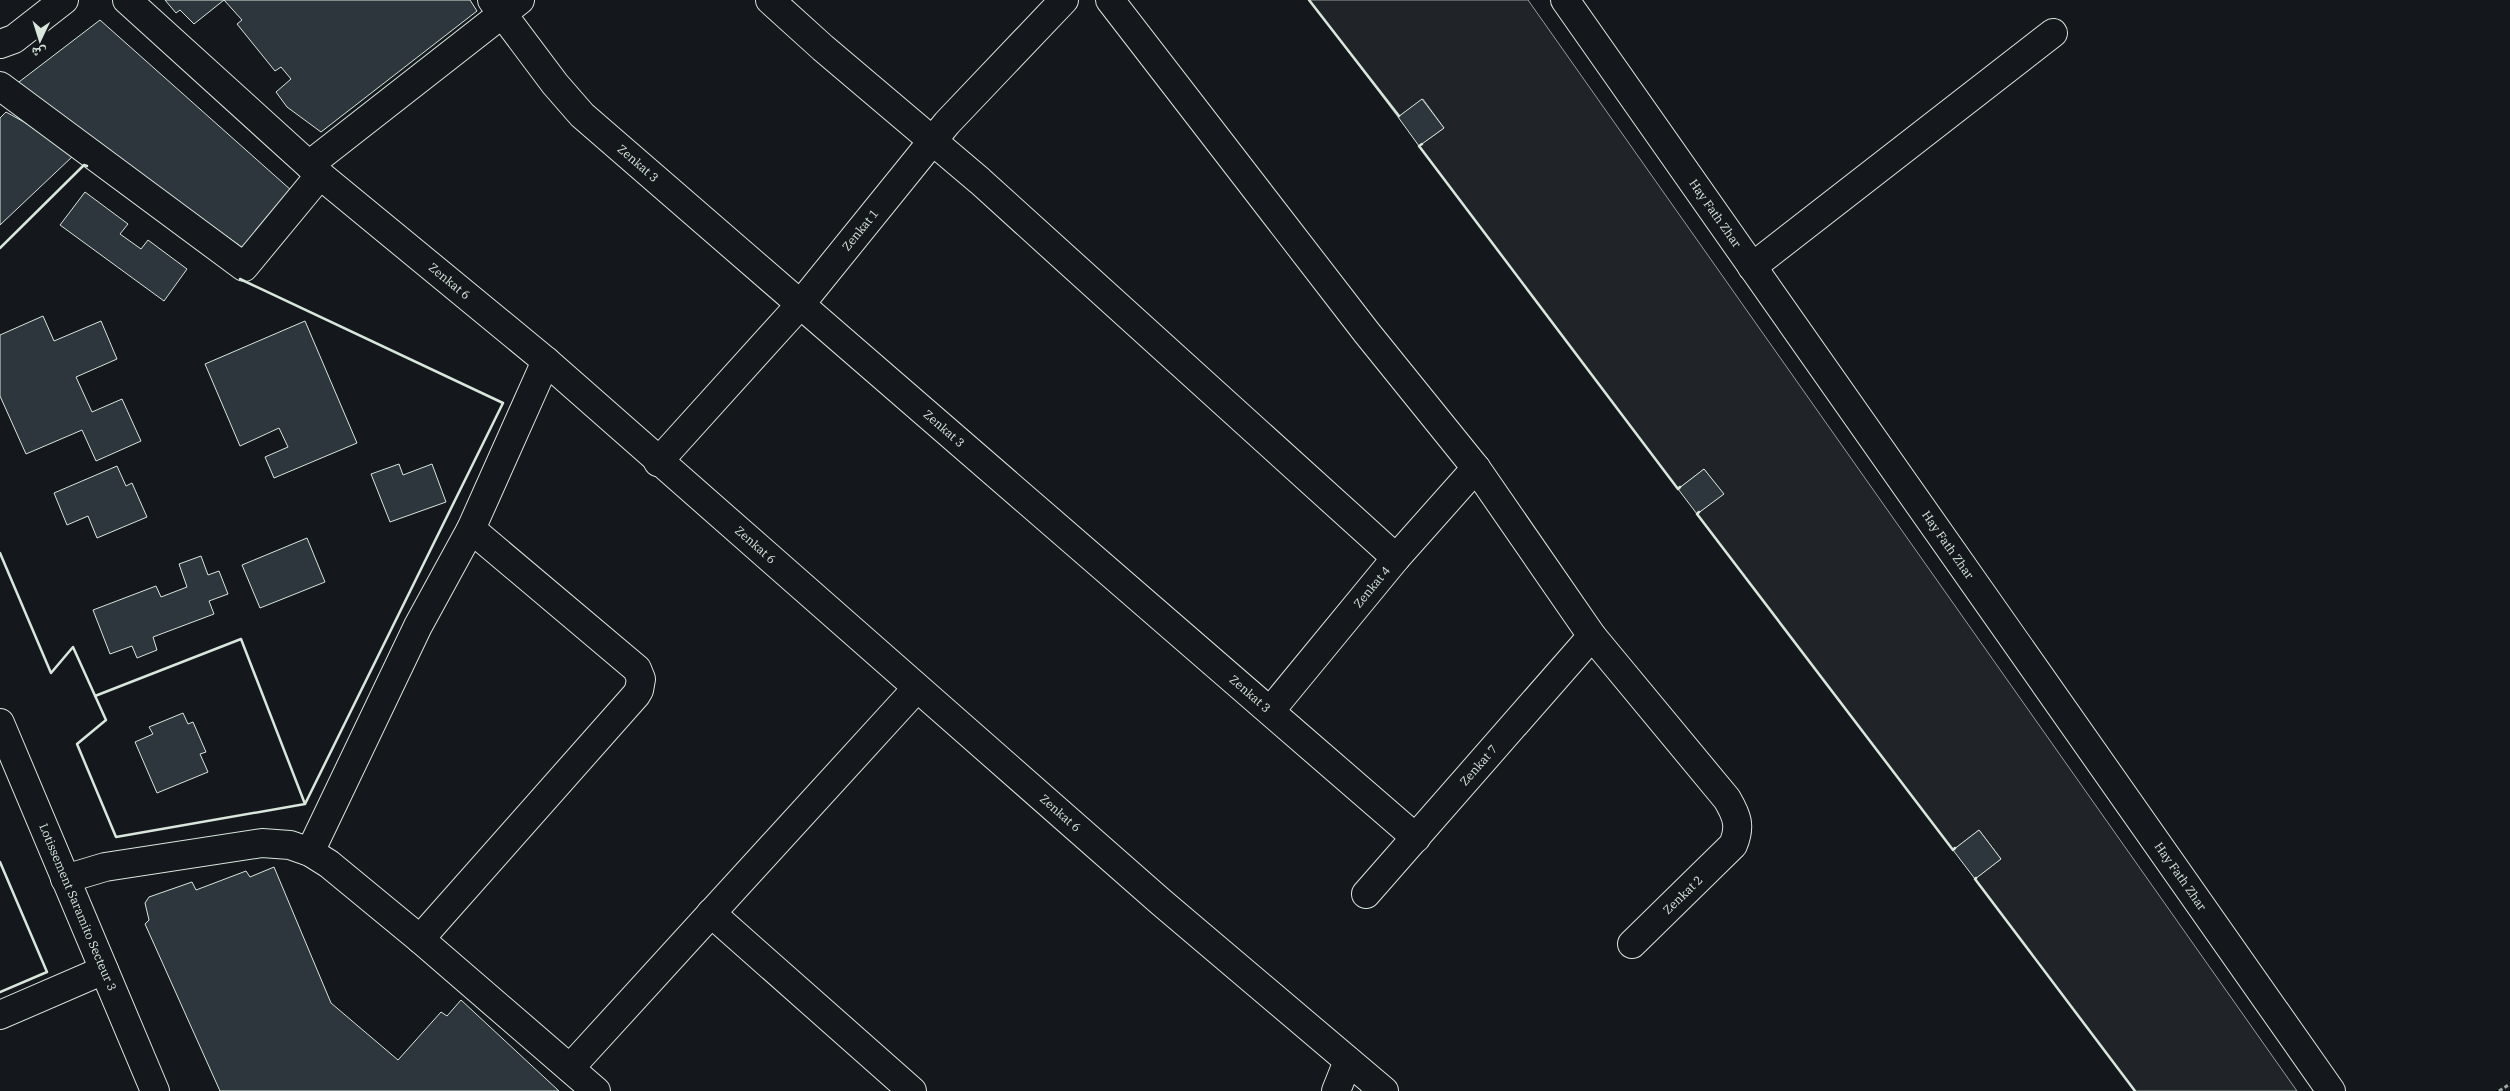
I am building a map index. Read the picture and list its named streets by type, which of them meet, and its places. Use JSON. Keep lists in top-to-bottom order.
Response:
{
  "streets": {
    "street": [
      "Zenkat 3",
      "Hay Fath Zhar",
      "Zenkat 1",
      "Zenkat 6",
      "Zenkat 4",
      "Zenkat 7",
      "Zenkat 2",
      "Lotissement Saramito Secteur 3"
    ]
  },
  "crossings": [
    ["Zenkat 3", "Zenkat 1"],
    ["Zenkat 3", "Zenkat 4"],
    ["Zenkat 3", "Zenkat 7"],
    ["Zenkat 1", "Zenkat 6"],
    ["Zenkat 7", "Zenkat 2"]
  ],
  "north": "bottom"
}
